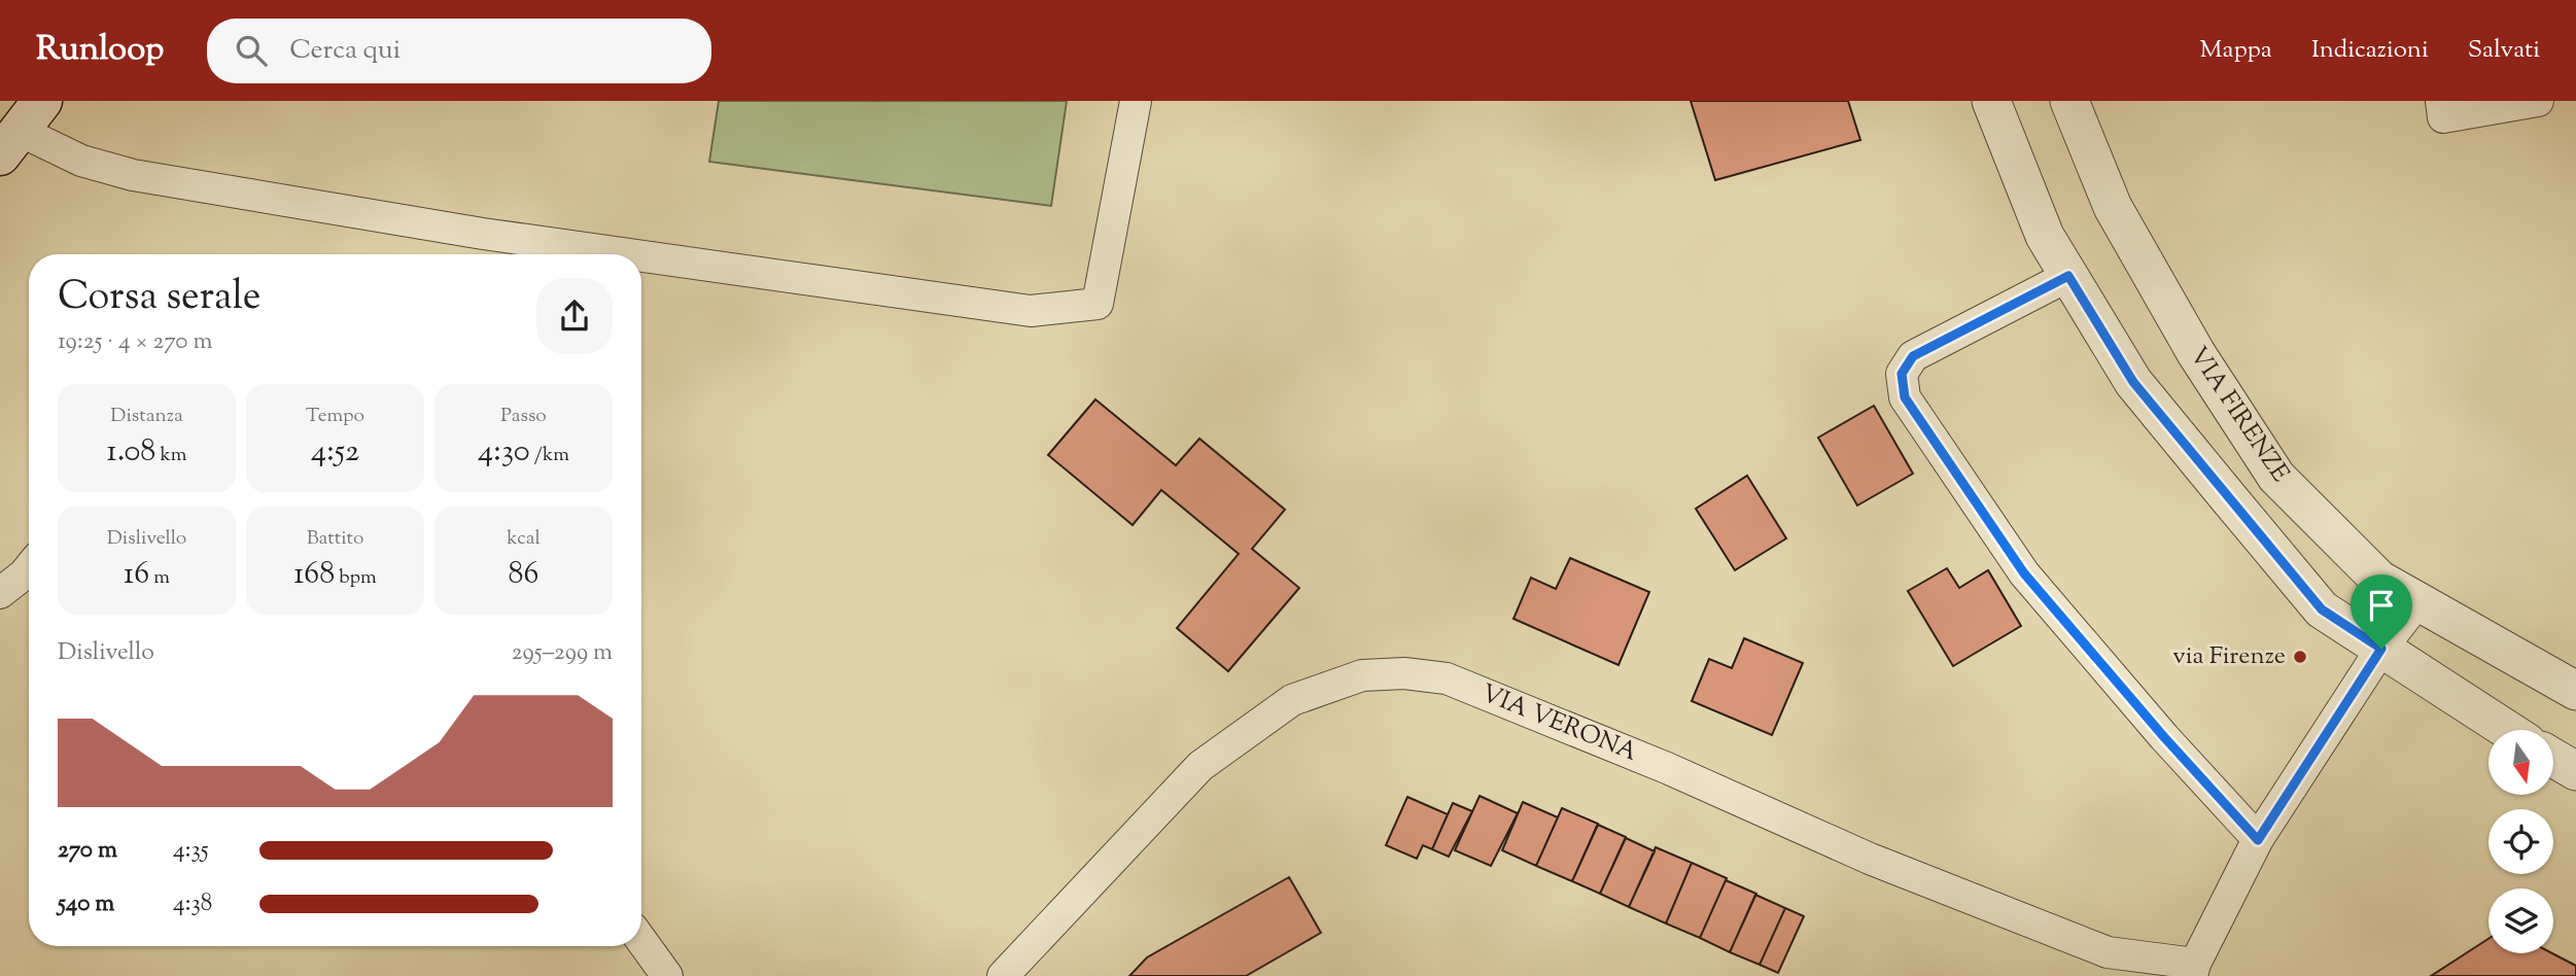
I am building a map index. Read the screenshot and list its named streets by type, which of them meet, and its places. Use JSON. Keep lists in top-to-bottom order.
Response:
{
  "streets": {
    "street": ["VIA FIRENZE", "VIA VERONA"]
  },
  "places": ["via Firenze"],
  "north": "bottom",
  "page": {
    "header": "Runloop",
    "search": "Cerca qui",
    "nav": ["Mappa", "Indicazioni", "Salvati"],
    "heading": ["Corsa serale", "19:25 · 4 × 270 m"],
    "stats": [
      ["Distanza", "1.08 km"],
      ["Tempo", "4:52"],
      ["Passo", "4:30 /km"],
      ["Dislivello", "16 m"],
      ["Battito", "168 bpm"],
      ["kcal", "86"]
    ],
    "chart": ["Dislivello", "295–299 m"],
    "list": [
      {
        "name": "270 m",
        "note": "4:35"
      },
      {
        "name": "540 m",
        "note": "4:38"
      }
    ]
  }
}
